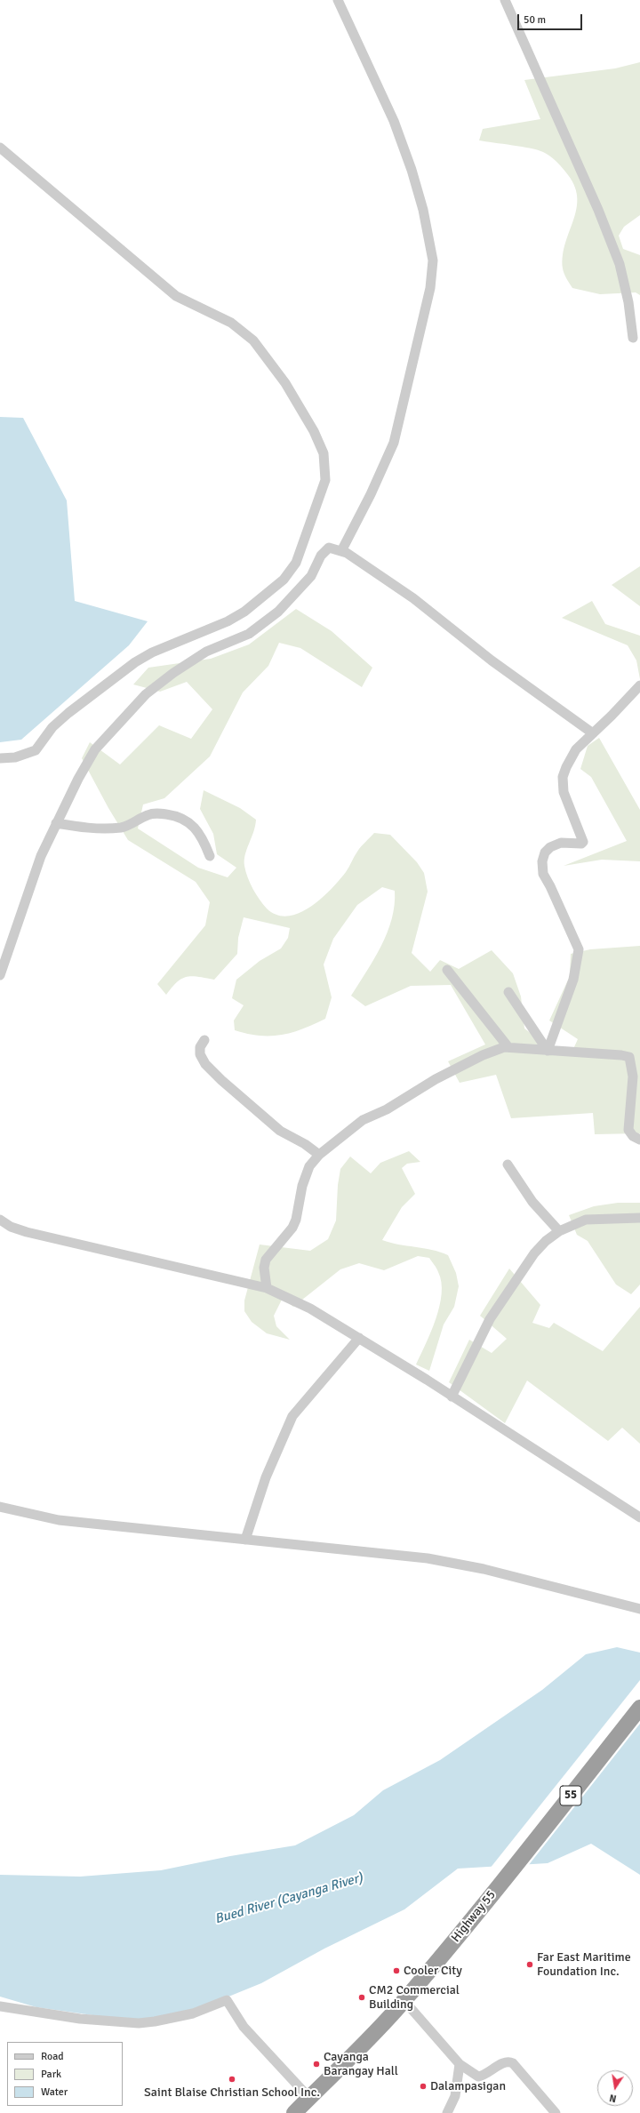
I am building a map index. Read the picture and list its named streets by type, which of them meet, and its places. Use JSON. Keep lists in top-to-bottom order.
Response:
{
  "streets": {
    "highway": ["55", "Highway 55"]
  },
  "water": ["Bued River (Cayanga River)"],
  "places": [
    "Far East Maritime Foundation Inc.",
    "Cooler City",
    "CM2 Commercial Building",
    "Cayanga Barangay Hall",
    "Saint Blaise Christian School Inc.",
    "Dalampasigan"
  ],
  "legend": ["Road", "Park", "Water"],
  "scale_bar": "50 m",
  "north": "bottom"
}
